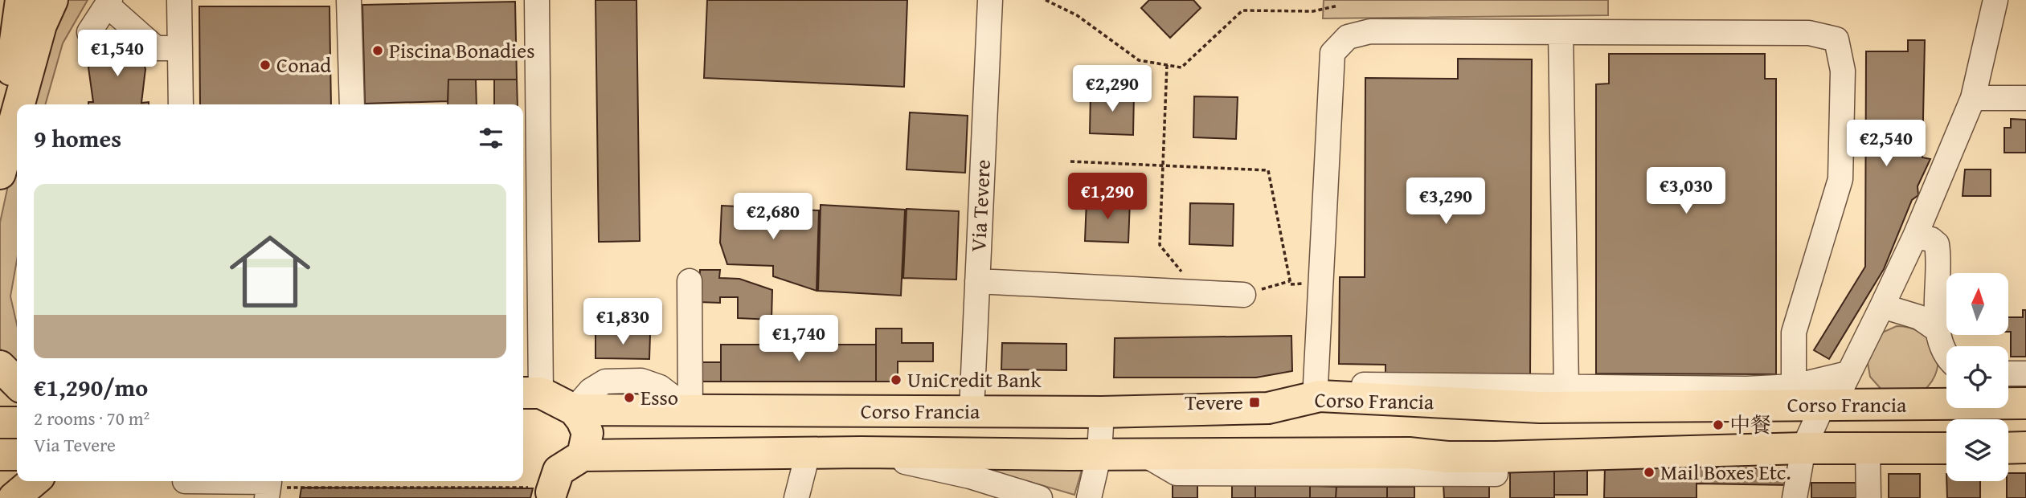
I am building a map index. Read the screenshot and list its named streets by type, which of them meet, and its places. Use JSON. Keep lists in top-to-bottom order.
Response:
{
  "streets": {
    "main road": ["Corso Francia"],
    "street": ["Via Tevere"]
  },
  "crossings": [
    ["Via Tevere", "Corso Francia"]
  ],
  "places": {
    "other": [
      "Piscina Bonadies",
      "Conad",
      "UniCredit Bank",
      "Esso",
      "中餐",
      "Mail Boxes Etc."
    ],
    "transit": ["Tevere"]
  },
  "north": "top",
  "page": {
    "price": [
      "€1,540",
      "€2,290",
      "€2,540",
      "€3,030",
      "€1,290",
      "€3,290",
      "€2,680",
      "€1,830",
      "€1,740"
    ],
    "heading": "9 homes",
    "list": [
      {
        "name": "€1,290/mo",
        "note": "2 rooms · 70 m² · Via Tevere"
      }
    ]
  }
}
